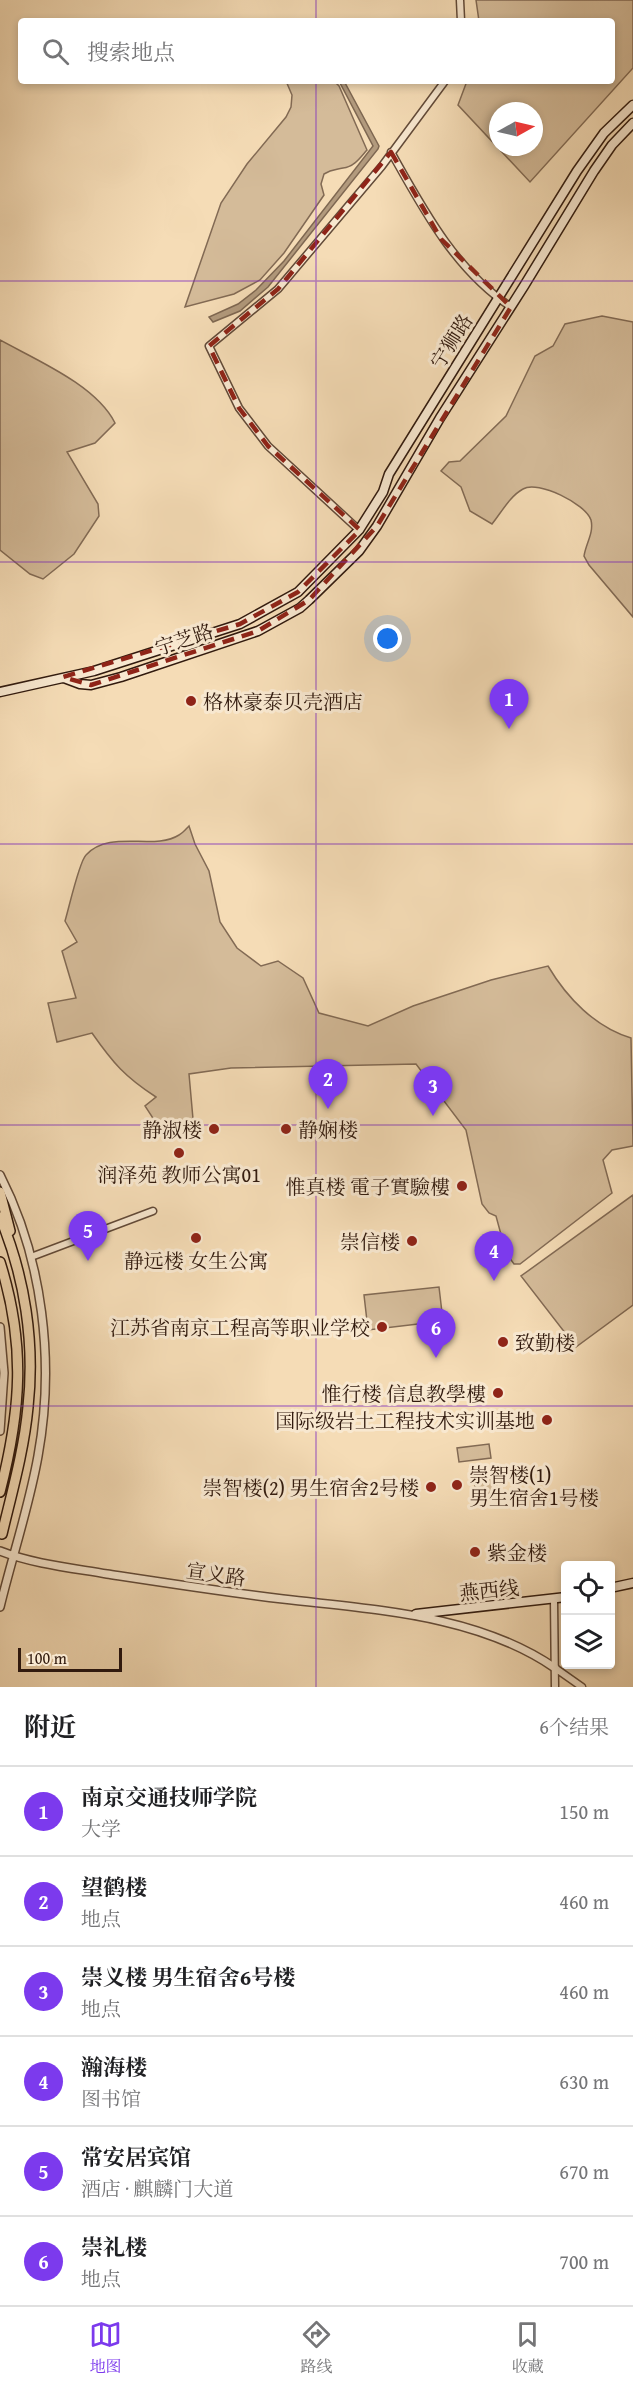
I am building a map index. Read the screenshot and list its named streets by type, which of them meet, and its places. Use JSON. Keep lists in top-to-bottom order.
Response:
{
  "streets": {
    "main road": ["宁狮路", "宁芝路", "燕西线"],
    "street": ["宣义路"]
  },
  "crossings": [
    ["宁狮路", "宁芝路"],
    ["宣义路", "燕西线"]
  ],
  "places": [
    "格林豪泰贝壳酒店",
    "静淑楼",
    "静娴楼",
    "润泽苑 教师公寓01",
    "惟真楼 電子實驗樓",
    "静远楼 女生公寓",
    "崇信楼",
    "江苏省南京工程高等职业学校",
    "致勤楼",
    "惟行楼 信息教學樓",
    "国际级岩土工程技术实训基地",
    "崇智楼(1) 男生宿舍1号楼",
    "崇智楼(2) 男生宿舍2号楼",
    "紫金楼"
  ],
  "scale_bar": "100 m",
  "north": "right",
  "page": {
    "search": "搜索地点",
    "pins": [
      "1",
      "2",
      "3",
      "5",
      "4",
      "6"
    ],
    "scale": "100 m",
    "heading": ["附近", "6个结果"],
    "list": [
      {
        "mark": "1",
        "name": "南京交通技师学院",
        "note": "大学",
        "value": "150 m"
      },
      {
        "mark": "2",
        "name": "望鹤楼",
        "note": "地点",
        "value": "460 m"
      },
      {
        "mark": "3",
        "name": "崇义楼 男生宿舍6号楼",
        "note": "地点",
        "value": "460 m"
      },
      {
        "mark": "4",
        "name": "瀚海楼",
        "note": "图书馆",
        "value": "630 m"
      },
      {
        "mark": "5",
        "name": "常安居宾馆",
        "note": "酒店 · 麒麟门大道",
        "value": "670 m"
      },
      {
        "mark": "6",
        "name": "崇礼楼",
        "note": "地点",
        "value": "700 m"
      }
    ],
    "nav": ["地图", "路线", "收藏"]
  }
}
